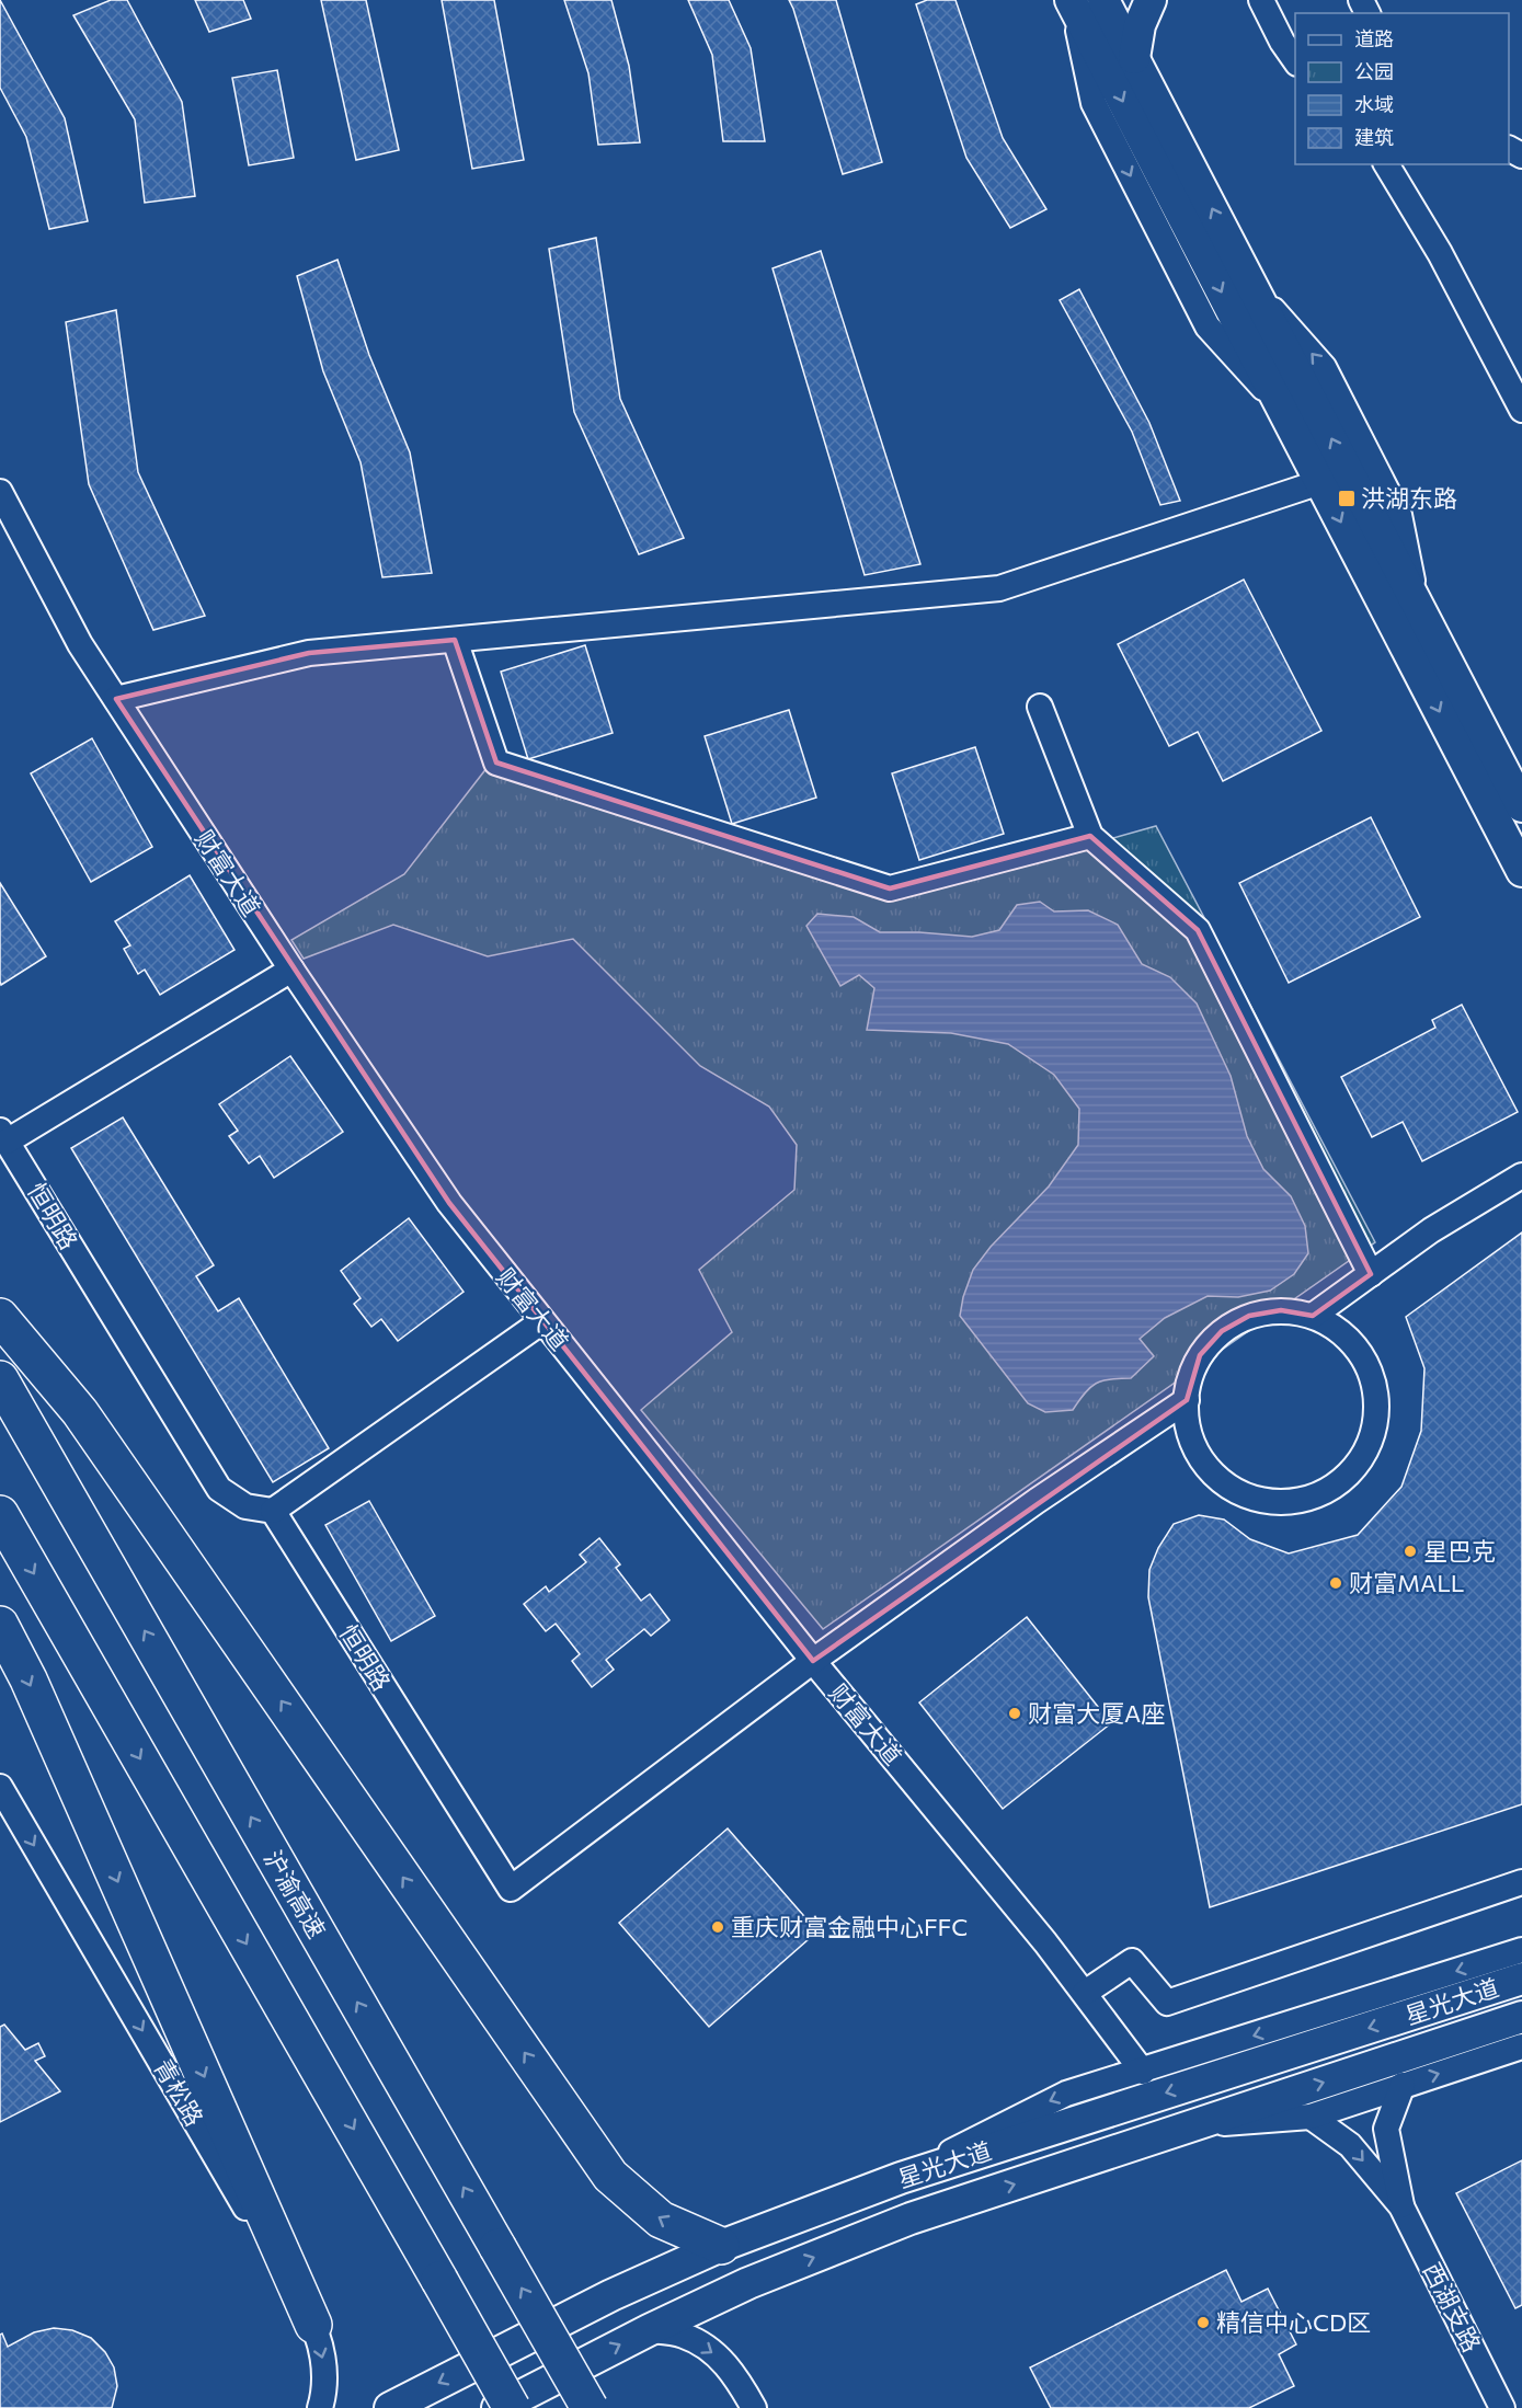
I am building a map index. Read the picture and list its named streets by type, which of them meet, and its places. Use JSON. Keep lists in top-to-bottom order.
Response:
{
  "streets": {
    "highway": ["沪渝高速"],
    "main road": ["星光大道"],
    "street": [
      "财富大道",
      "恒明路",
      "青松路",
      "西湖支路"
    ]
  },
  "crossings": [
    ["财富大道", "恒明路"]
  ],
  "one_way": ["青松路"],
  "places": {
    "transit": ["洪湖东路"],
    "other": [
      "星巴克",
      "财富MALL",
      "财富大厦A座",
      "重庆财富金融中心FFC",
      "精信中心CD区"
    ]
  },
  "legend": [
    "道路",
    "公园",
    "水域",
    "建筑"
  ]
}
